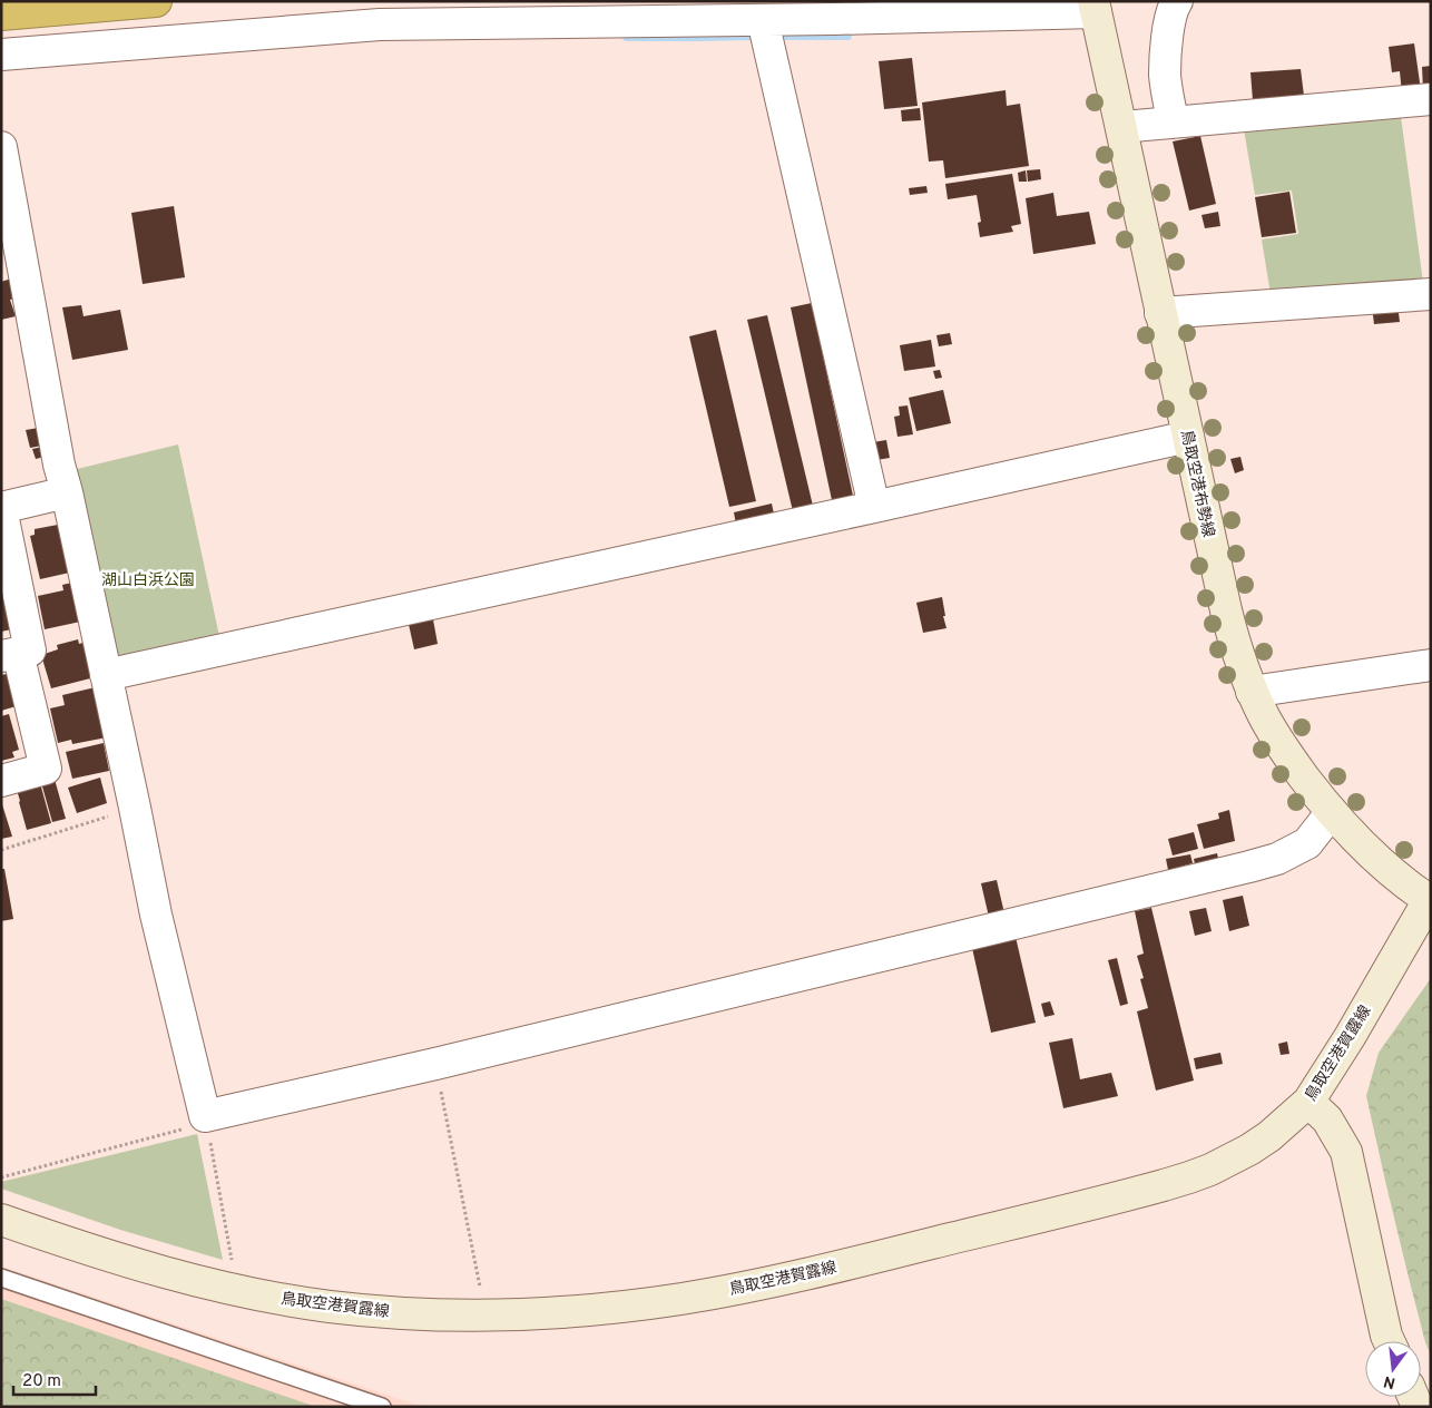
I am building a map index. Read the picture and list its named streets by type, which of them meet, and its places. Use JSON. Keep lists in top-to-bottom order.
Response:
{
  "streets": {
    "main road": ["鳥取空港布勢線", "鳥取空港賀露線"]
  },
  "crossings": [
    ["鳥取空港布勢線", "鳥取空港賀露線"]
  ],
  "parks": ["湖山白浜公園"],
  "scale_bar": "20 m",
  "north": "bottom"
}
